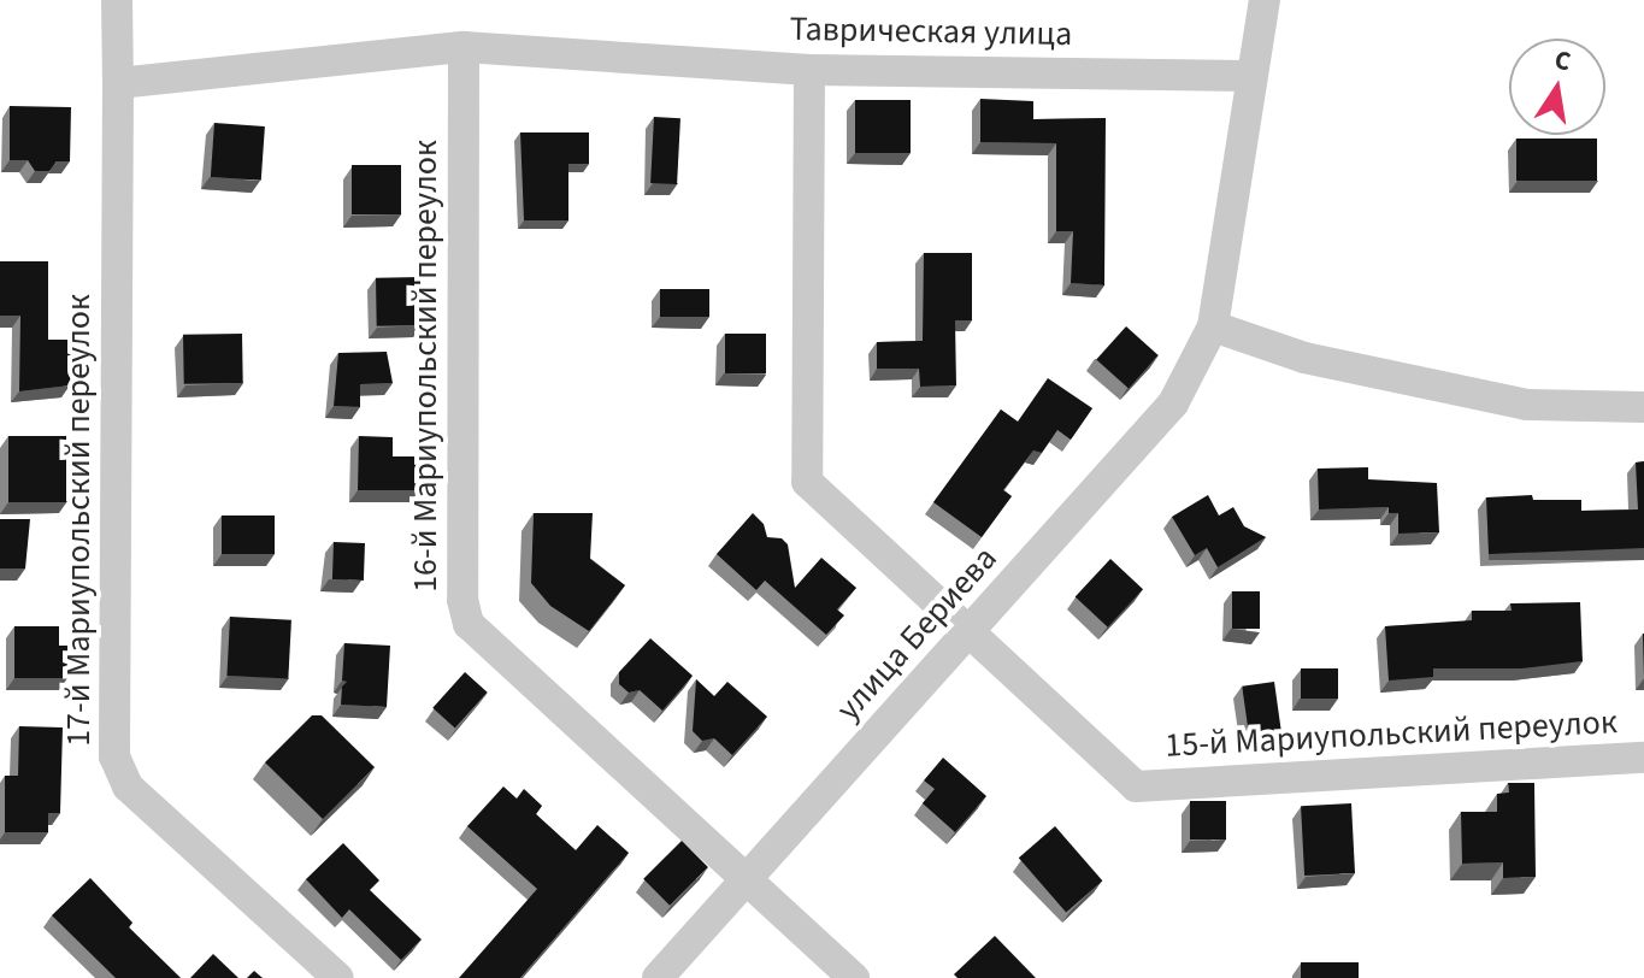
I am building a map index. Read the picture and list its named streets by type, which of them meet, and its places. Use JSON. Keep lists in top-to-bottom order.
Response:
{
  "streets": {
    "street": [
      "Таврическая улица",
      "16-й Мариупольский переулок",
      "17-й Мариупольский переулок",
      "улица Бериева",
      "15-й Мариупольский переулок"
    ]
  },
  "crossings": [
    ["Таврическая улица", "16-й Мариупольский переулок"],
    ["Таврическая улица", "17-й Мариупольский переулок"],
    ["Таврическая улица", "улица Бериева"],
    ["Таврическая улица", "15-й Мариупольский переулок"],
    ["16-й Мариупольский переулок", "улица Бериева"],
    ["улица Бериева", "15-й Мариупольский переулок"]
  ],
  "north": "top"
}
